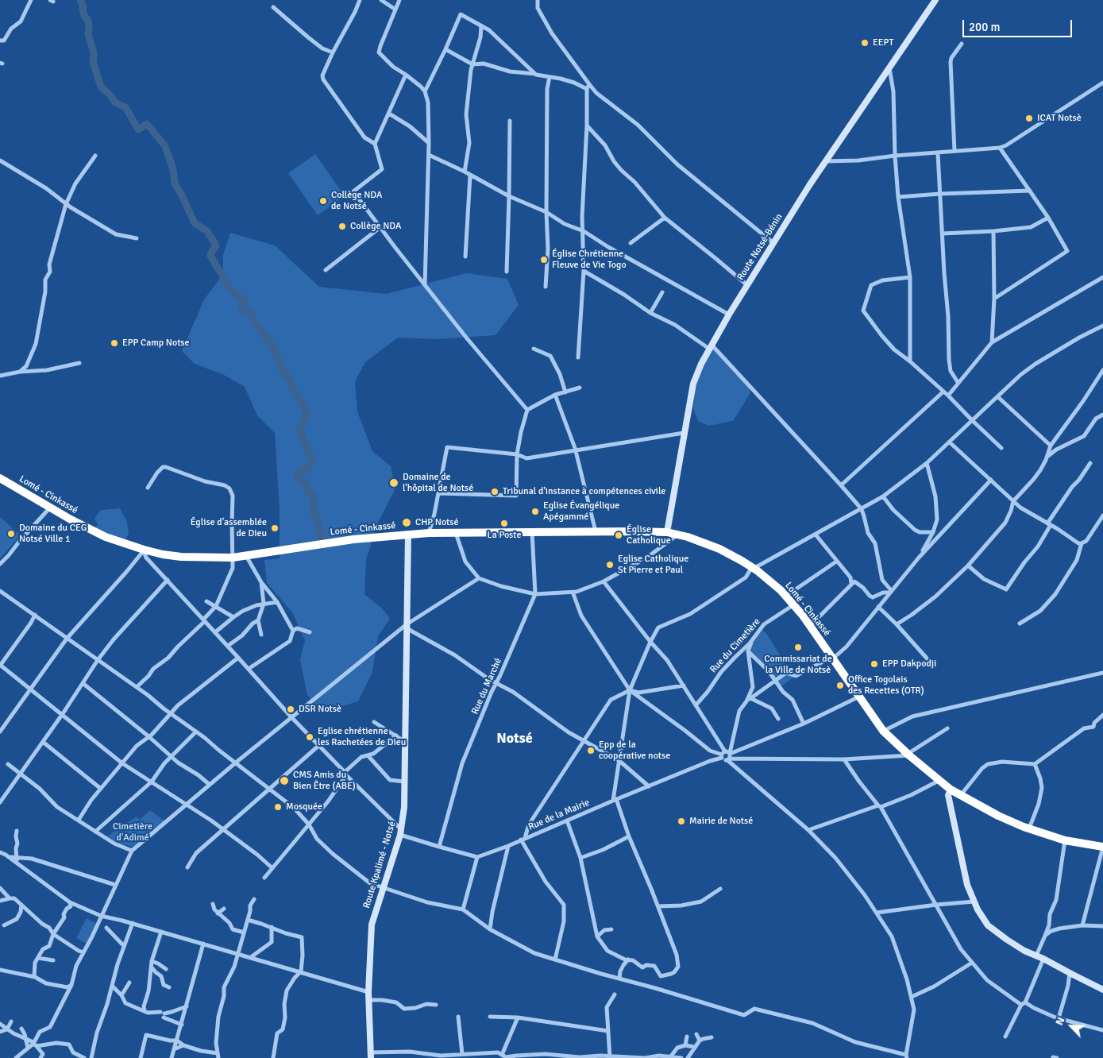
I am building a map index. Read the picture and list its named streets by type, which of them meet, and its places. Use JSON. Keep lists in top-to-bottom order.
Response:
{
  "streets": {
    "highway": ["Lomé - Cinkassé"],
    "main road": ["Route Notsé-Bénin", "Route Kpalimé - Notsé"],
    "street": ["Rue du Cimetière", "Rue du Marché", "Rue de la Mairie"]
  },
  "crossings": [
    ["Route Notsé-Bénin", "Lomé - Cinkassé"],
    ["Lomé - Cinkassé", "Rue du Cimetière"],
    ["Lomé - Cinkassé", "Rue du Marché"],
    ["Lomé - Cinkassé", "Route Kpalimé - Notsé"]
  ],
  "districts": ["Notsé"],
  "parks": ["Cimetière d'Adimé"],
  "places": [
    "EEPT",
    "ICAT Notsè",
    "Collège NDA de Notsé",
    "Collège NDA",
    "Église Chrétienne Fleuve de Vie Togo",
    "EPP Camp Notse",
    "Domaine de l'hôpital de Notsé",
    "Tribunal d'instance à compétences civile",
    "Eglise Évangélique Apégammé",
    "CHP Notsé",
    "La Poste",
    "Église d'assemblée de Dieu",
    "Domaine du CEG Notsé Ville 1",
    "Église Catholique",
    "Eglise Catholique St Pierre et Paul",
    "Commissariat de la Ville de Notsè",
    "EPP Dakpodji",
    "Office Togolais des Recettes (OTR)",
    "DSR Notsè",
    "Eglise chrétienne les Rachetées de Dieu",
    "Epp de la coopérative notse",
    "CMS Amis du Bien Être (ABE)",
    "Mosquée",
    "Mairie de Notsé"
  ],
  "scale_bar": "200 m",
  "north": "top left"
}
